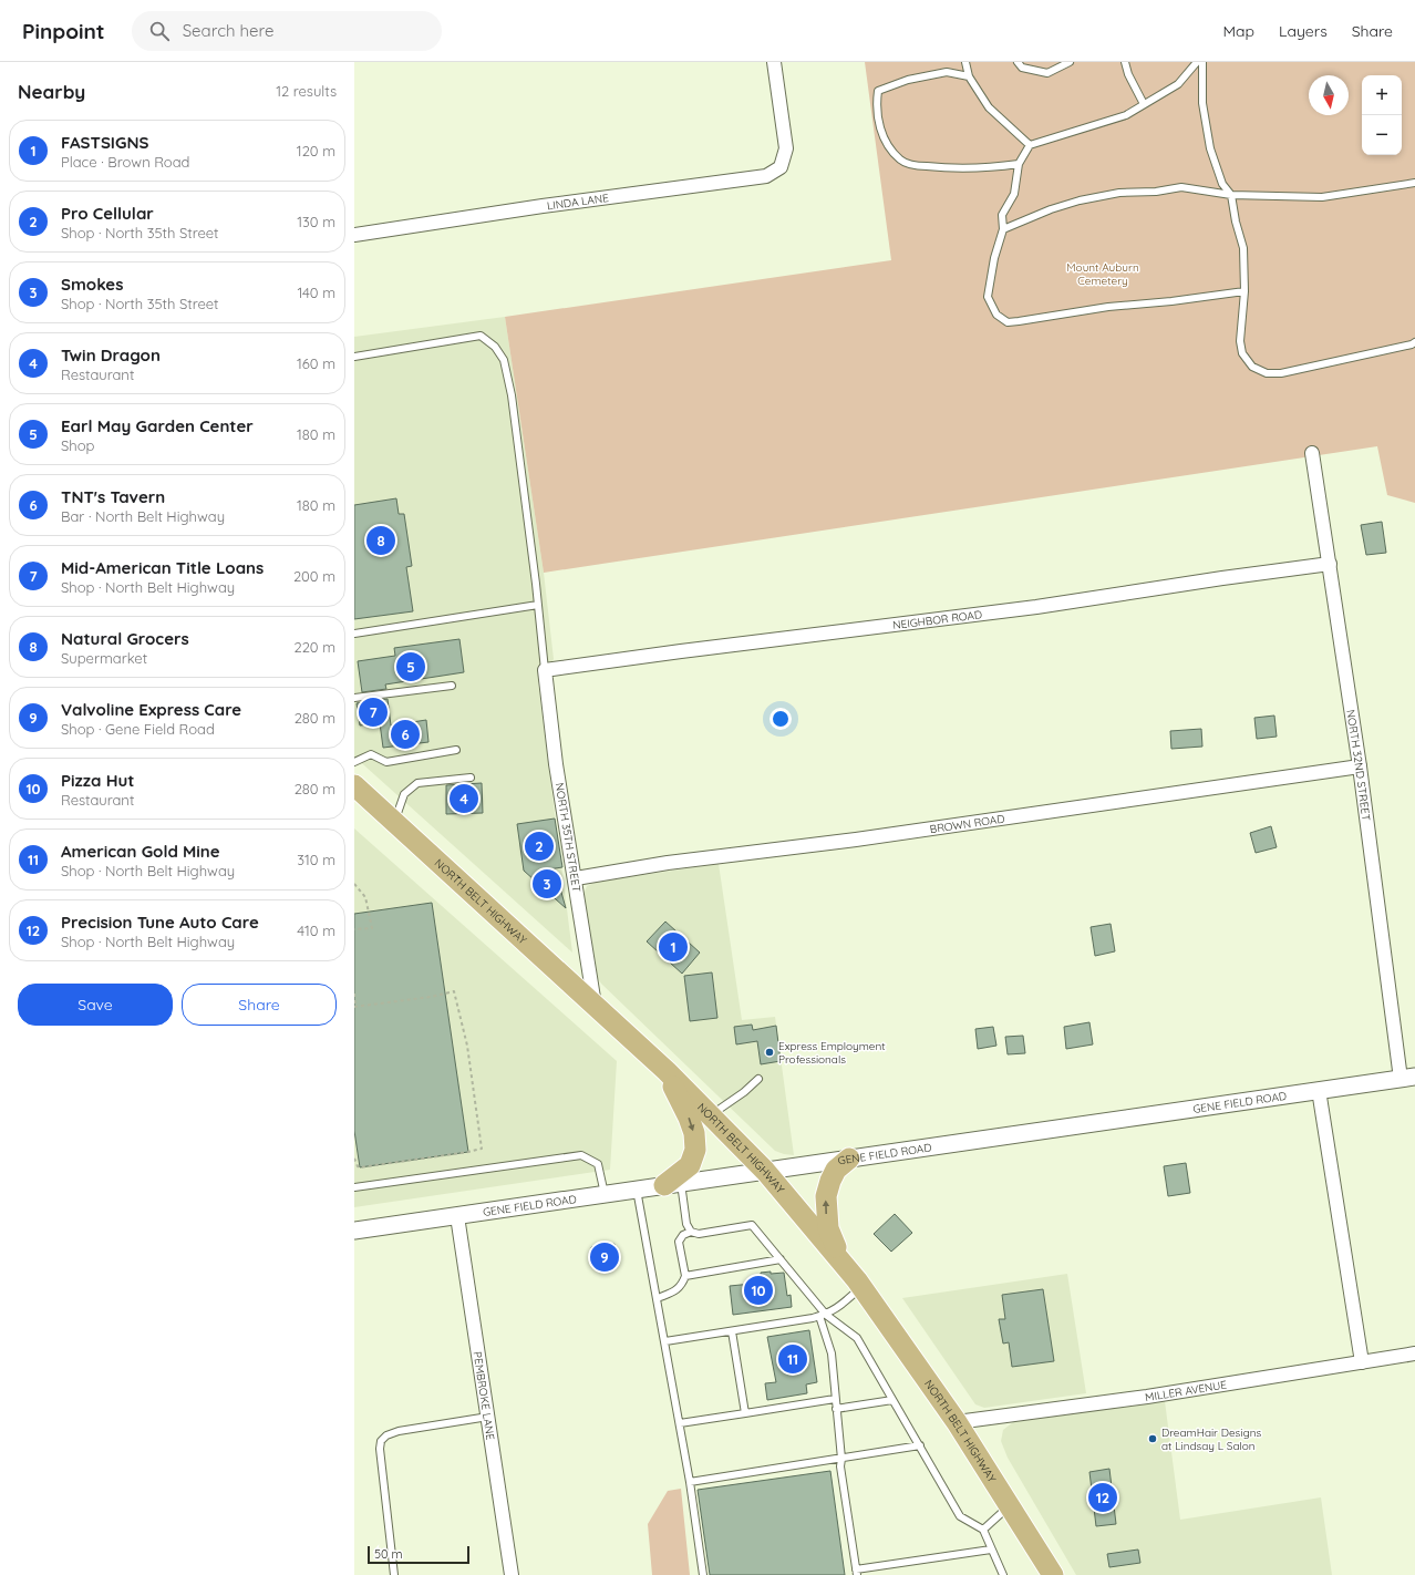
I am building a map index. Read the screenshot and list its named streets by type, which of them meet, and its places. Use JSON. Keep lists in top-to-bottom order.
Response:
{
  "streets": {
    "main road": ["NORTH BELT HIGHWAY"],
    "street": [
      "LINDA LANE",
      "NEIGHBOR ROAD",
      "NORTH 32ND STREET",
      "BROWN ROAD",
      "NORTH 35TH STREET",
      "GENE FIELD ROAD",
      "MILLER AVENUE",
      "PEMBROKE LANE"
    ]
  },
  "crossings": [
    ["NEIGHBOR ROAD", "NORTH 32ND STREET"],
    ["NEIGHBOR ROAD", "NORTH 35TH STREET"],
    ["NORTH 32ND STREET", "BROWN ROAD"],
    ["NORTH 32ND STREET", "GENE FIELD ROAD"],
    ["BROWN ROAD", "NORTH 35TH STREET"],
    ["NORTH 35TH STREET", "NORTH BELT HIGHWAY"],
    ["NORTH BELT HIGHWAY", "GENE FIELD ROAD"],
    ["NORTH BELT HIGHWAY", "MILLER AVENUE"],
    ["GENE FIELD ROAD", "PEMBROKE LANE"]
  ],
  "parks": ["Mount Auburn Cemetery"],
  "places": ["Express Employment Professionals", "DreamHair Designs at Lindsay L Salon"],
  "scale_bar": "50 m",
  "north": "bottom",
  "page": {
    "header": "Pinpoint",
    "search": "Search here",
    "nav": ["Map", "Layers", "Share"],
    "heading": ["Nearby", "12 results"],
    "map_buttons": ["+", "−"],
    "list": [
      {
        "mark": "1",
        "name": "FASTSIGNS",
        "note": "Place · Brown Road",
        "value": "120 m"
      },
      {
        "mark": "2",
        "name": "Pro Cellular",
        "note": "Shop · North 35th Street",
        "value": "130 m"
      },
      {
        "mark": "3",
        "name": "Smokes",
        "note": "Shop · North 35th Street",
        "value": "140 m"
      },
      {
        "mark": "4",
        "name": "Twin Dragon",
        "note": "Restaurant",
        "value": "160 m"
      },
      {
        "mark": "5",
        "name": "Earl May Garden Center",
        "note": "Shop",
        "value": "180 m"
      },
      {
        "mark": "6",
        "name": "TNT's Tavern",
        "note": "Bar · North Belt Highway",
        "value": "180 m"
      },
      {
        "mark": "7",
        "name": "Mid-American Title Loans",
        "note": "Shop · North Belt Highway",
        "value": "200 m"
      },
      {
        "mark": "8",
        "name": "Natural Grocers",
        "note": "Supermarket",
        "value": "220 m"
      },
      {
        "mark": "9",
        "name": "Valvoline Express Care",
        "note": "Shop · Gene Field Road",
        "value": "280 m"
      },
      {
        "mark": "10",
        "name": "Pizza Hut",
        "note": "Restaurant",
        "value": "280 m"
      },
      {
        "mark": "11",
        "name": "American Gold Mine",
        "note": "Shop · North Belt Highway",
        "value": "310 m"
      },
      {
        "mark": "12",
        "name": "Precision Tune Auto Care",
        "note": "Shop · North Belt Highway",
        "value": "410 m"
      }
    ],
    "pins": [
      "8",
      "5",
      "7",
      "6",
      "4",
      "2",
      "3",
      "1",
      "9",
      "10",
      "11",
      "12"
    ],
    "buttons": ["Save", "Share"],
    "scale": "50 m"
  }
}
